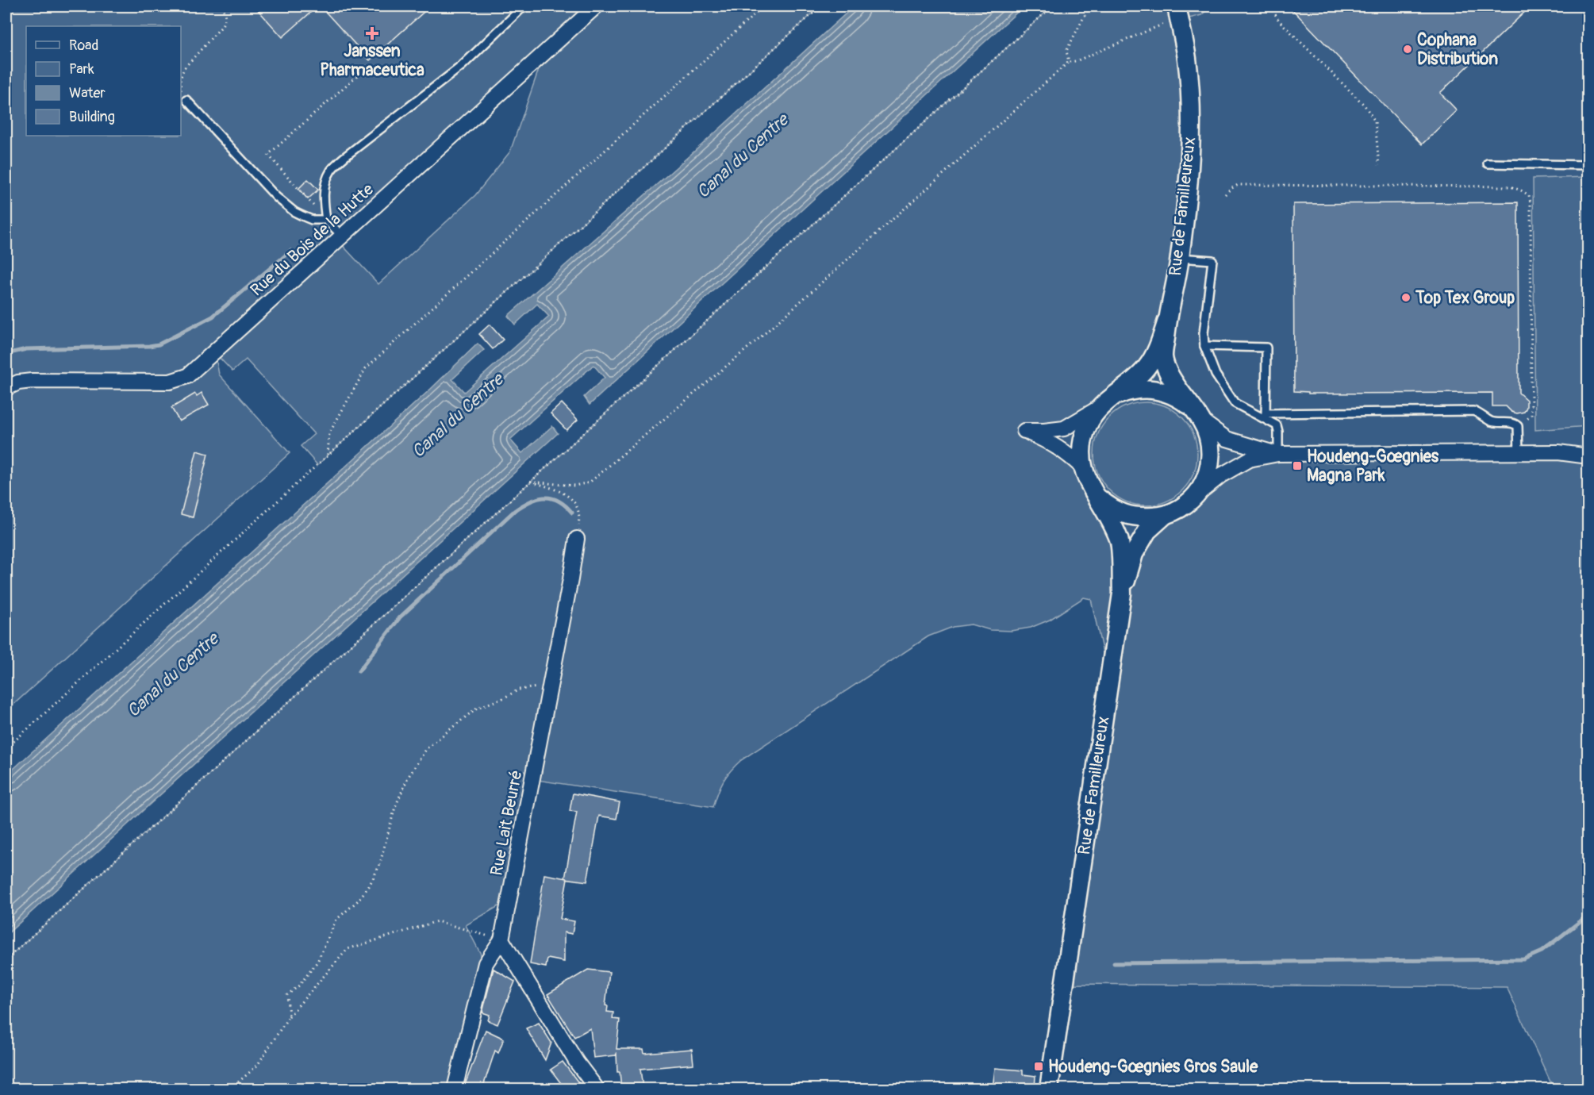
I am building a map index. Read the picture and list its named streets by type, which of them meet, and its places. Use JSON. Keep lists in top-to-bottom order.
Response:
{
  "streets": {
    "street": ["Rue de Familleureux", "Rue du Bois de la Hutte", "Rue Lait Beurré"]
  },
  "water": ["Canal du Centre"],
  "places": {
    "health": ["Janssen Pharmaceutica"],
    "other": ["Cophana Distribution", "Top Tex Group"],
    "transit": ["Houdeng-Gœgnies Magna Park", "Houdeng-Gœgnies Gros Saule"]
  },
  "legend": [
    "Road",
    "Park",
    "Water",
    "Building"
  ]
}
